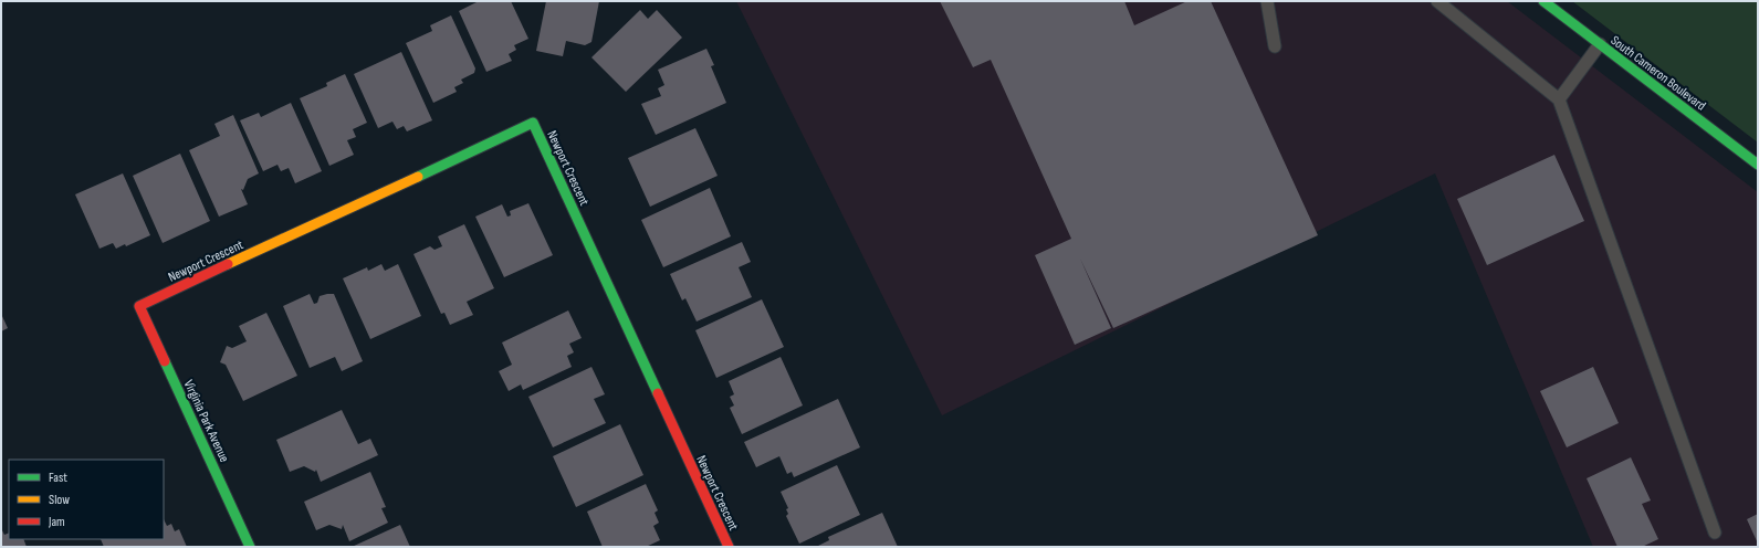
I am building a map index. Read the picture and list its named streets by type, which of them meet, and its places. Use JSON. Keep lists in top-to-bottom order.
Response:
{
  "streets": {
    "street": ["South Cameron Boulevard", "Newport Crescent", "Virginia Park Avenue"]
  },
  "crossings": [
    ["Newport Crescent", "Virginia Park Avenue"]
  ],
  "legend": ["Fast", "Slow", "Jam"]
}
